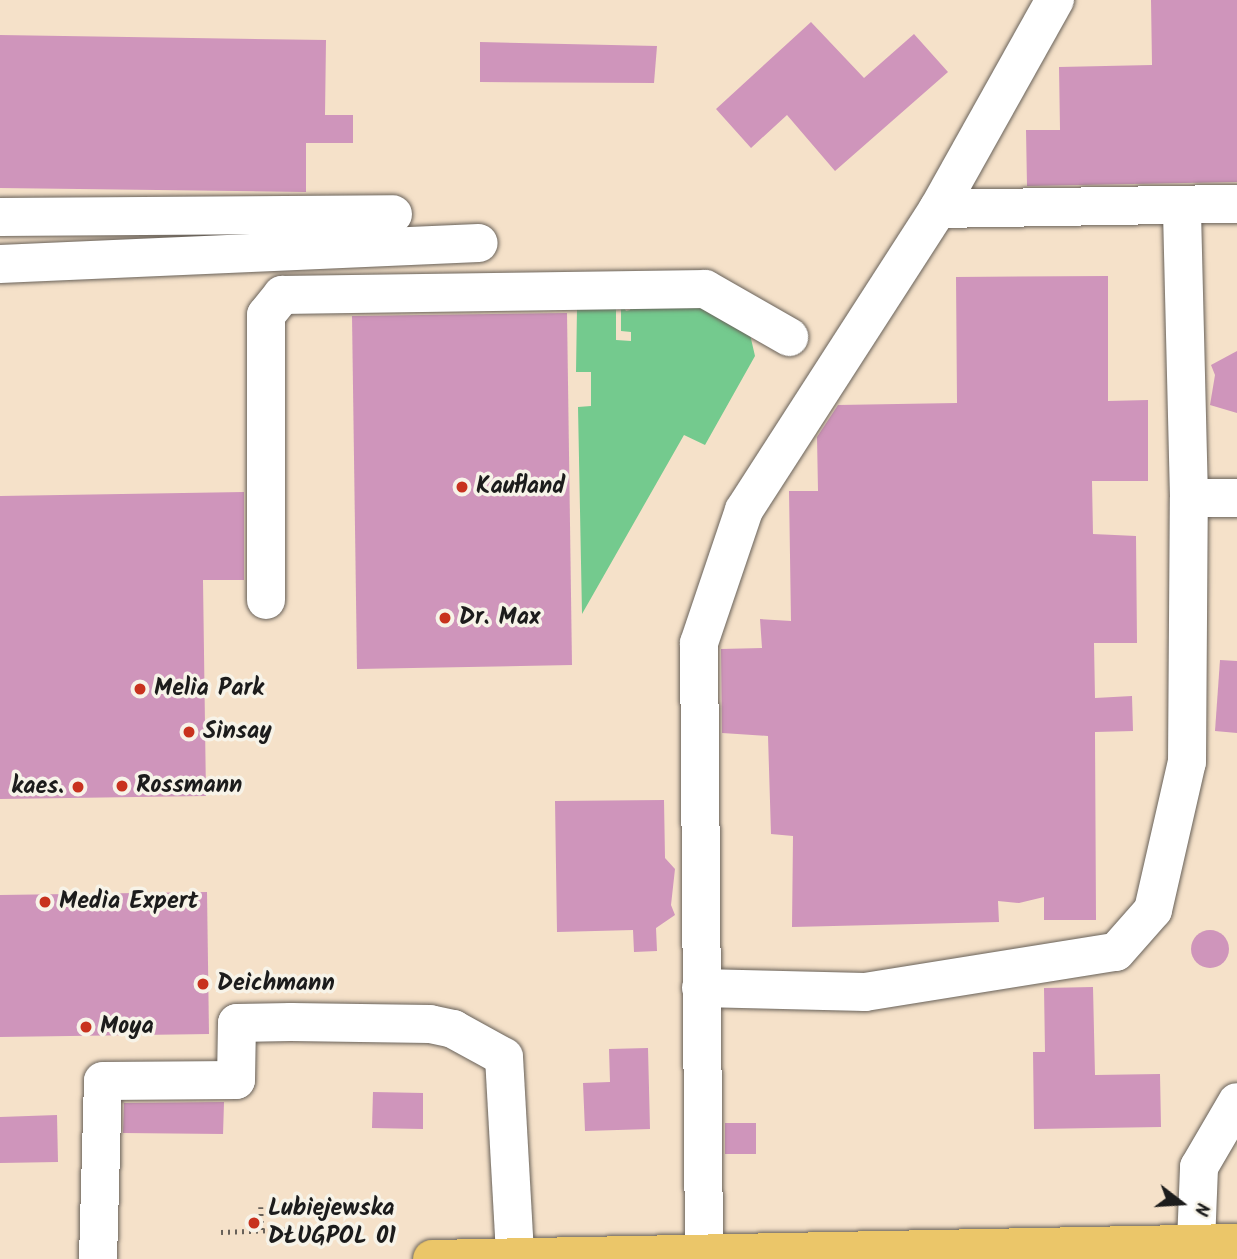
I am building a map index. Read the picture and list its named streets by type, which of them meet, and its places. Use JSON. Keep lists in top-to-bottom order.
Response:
{
  "places": [
    "Kaufland",
    "Dr. Max",
    "Melia Park",
    "Sinsay",
    "Rossmann",
    "kaes.",
    "Media Expert",
    "Deichmann",
    "Moya",
    "Lubiejewska DŁUGPOL 01"
  ],
  "north": "right"
}
